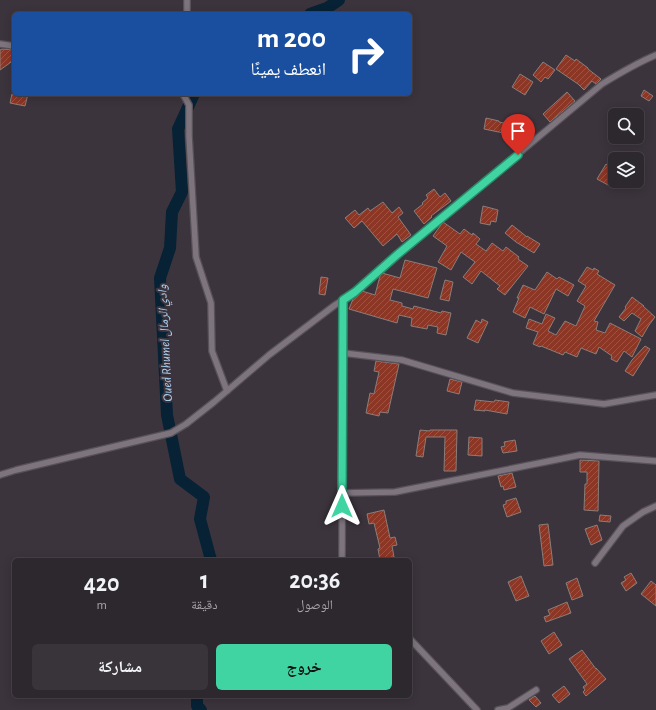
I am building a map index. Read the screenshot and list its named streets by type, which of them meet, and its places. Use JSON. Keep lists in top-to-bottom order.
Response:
{
  "water": ["Oued Rhumel وادي الرمال"],
  "page": {
    "turn": ["200 m", "انعطف يمينًا"],
    "eta": [
      "20:36",
      "الوصول",
      "1",
      "دقيقة",
      "420",
      "m"
    ],
    "buttons": ["خروج", "مشاركة"]
  }
}
